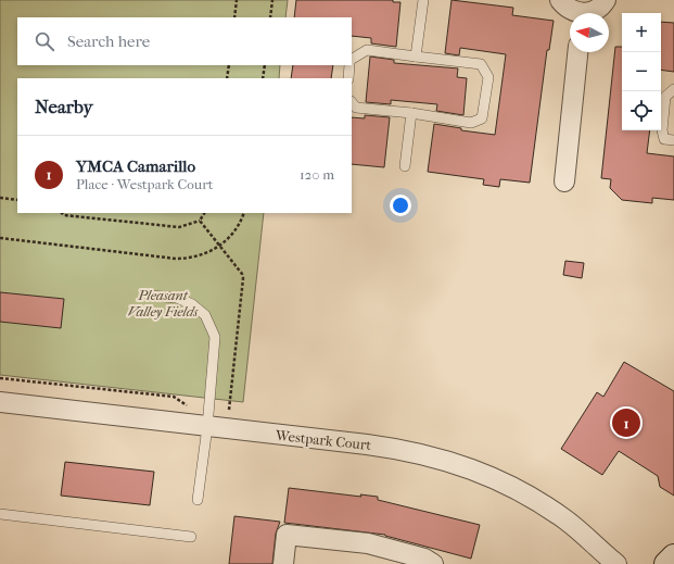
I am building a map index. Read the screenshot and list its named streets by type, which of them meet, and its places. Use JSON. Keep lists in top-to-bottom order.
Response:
{
  "streets": {
    "street": ["Westpark Court"]
  },
  "parks": ["Pleasant Valley Fields"],
  "north": "left",
  "page": {
    "map_buttons": ["+", "−"],
    "search": "Search here",
    "heading": "Nearby",
    "list": [
      {
        "mark": "1",
        "name": "YMCA Camarillo",
        "note": "Place · Westpark Court",
        "value": "120 m"
      }
    ],
    "pins": "1"
  }
}
